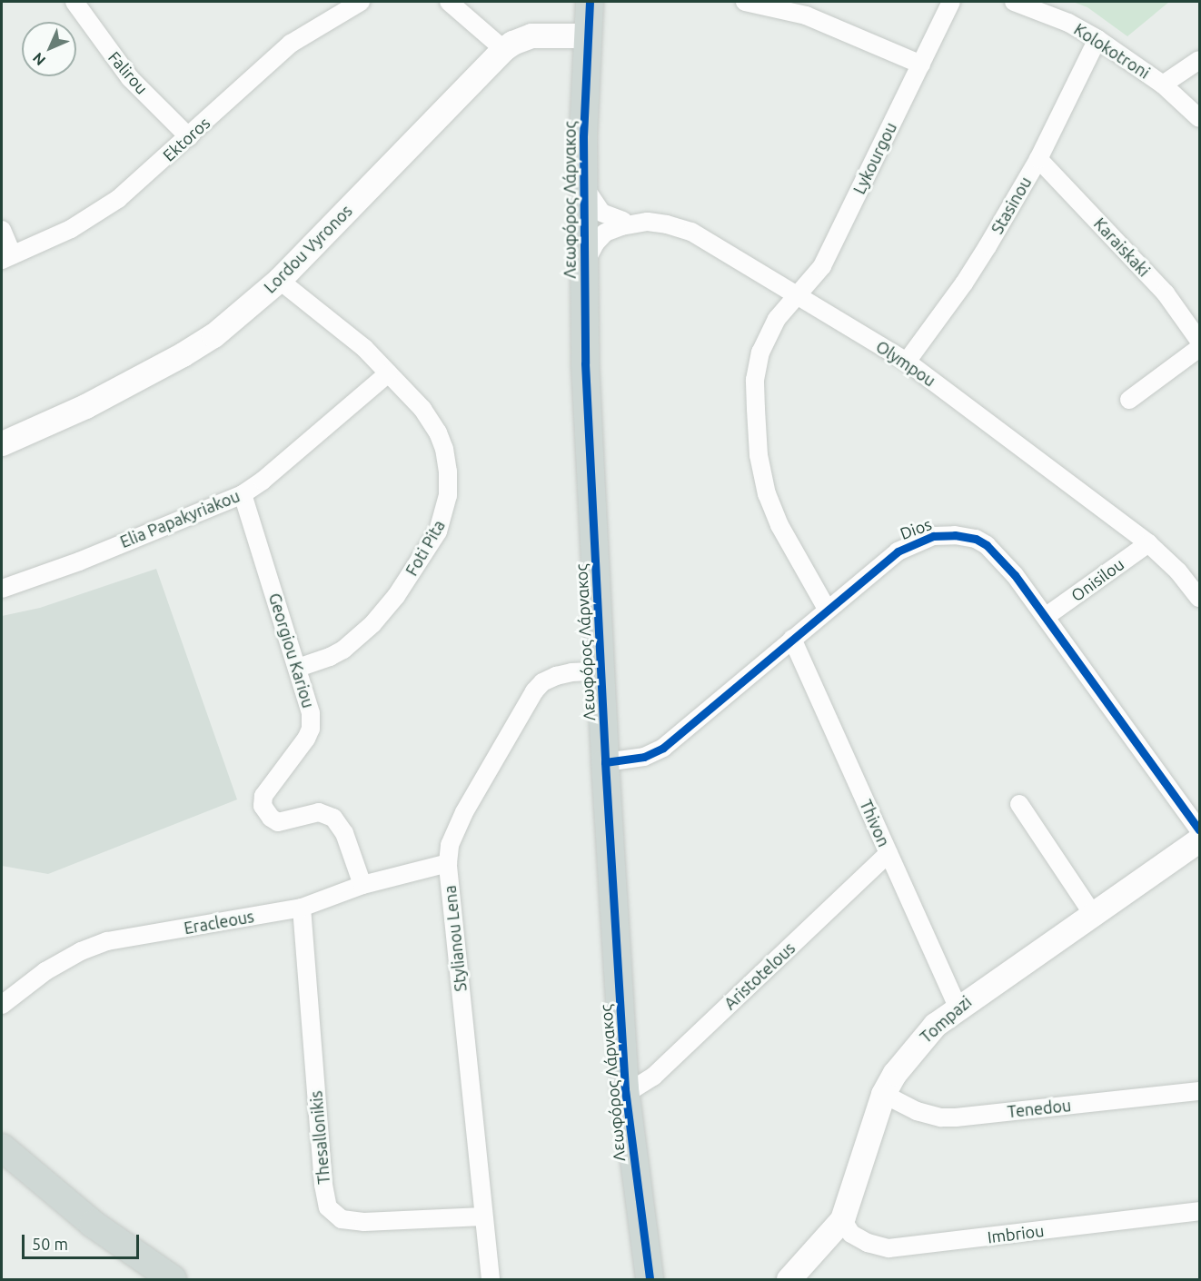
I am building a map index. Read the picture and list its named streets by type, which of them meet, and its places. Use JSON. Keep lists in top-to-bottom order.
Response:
{
  "streets": {
    "main road": ["Λεωφόρος Λάρνακος"],
    "street": [
      "Kolokotroni",
      "Falirou",
      "Ektoros",
      "Lykourgou",
      "Stasinou",
      "Karaiskaki",
      "Lordou Vyronos",
      "Olympou",
      "Elia Papakyriakou",
      "Dios",
      "Foti Pita",
      "Onisilou",
      "Georgiou Kariou",
      "Thivon",
      "Eracleous",
      "Stylianou Lena",
      "Aristotelous",
      "Tompazi",
      "Tenedou",
      "Thesallonikis",
      "Imbriou"
    ]
  },
  "crossings": [
    ["Kolokotroni", "Stasinou"],
    ["Falirou", "Ektoros"],
    ["Lykourgou", "Olympou"],
    ["Lykourgou", "Dios"],
    ["Λεωφόρος Λάρνακος", "Lordou Vyronos"],
    ["Λεωφόρος Λάρνακος", "Olympou"],
    ["Λεωφόρος Λάρνακος", "Dios"],
    ["Λεωφόρος Λάρνακος", "Stylianou Lena"],
    ["Λεωφόρος Λάρνακος", "Aristotelous"],
    ["Stasinou", "Karaiskaki"],
    ["Stasinou", "Olympou"],
    ["Lordou Vyronos", "Foti Pita"],
    ["Olympou", "Onisilou"],
    ["Elia Papakyriakou", "Foti Pita"],
    ["Elia Papakyriakou", "Georgiou Kariou"],
    ["Dios", "Onisilou"],
    ["Dios", "Thivon"],
    ["Foti Pita", "Georgiou Kariou"],
    ["Georgiou Kariou", "Eracleous"],
    ["Thivon", "Aristotelous"],
    ["Thivon", "Tompazi"],
    ["Eracleous", "Stylianou Lena"],
    ["Eracleous", "Thesallonikis"],
    ["Stylianou Lena", "Thesallonikis"],
    ["Tompazi", "Tenedou"],
    ["Tompazi", "Imbriou"]
  ],
  "scale_bar": "50 m",
  "north": "bottom left"
}
